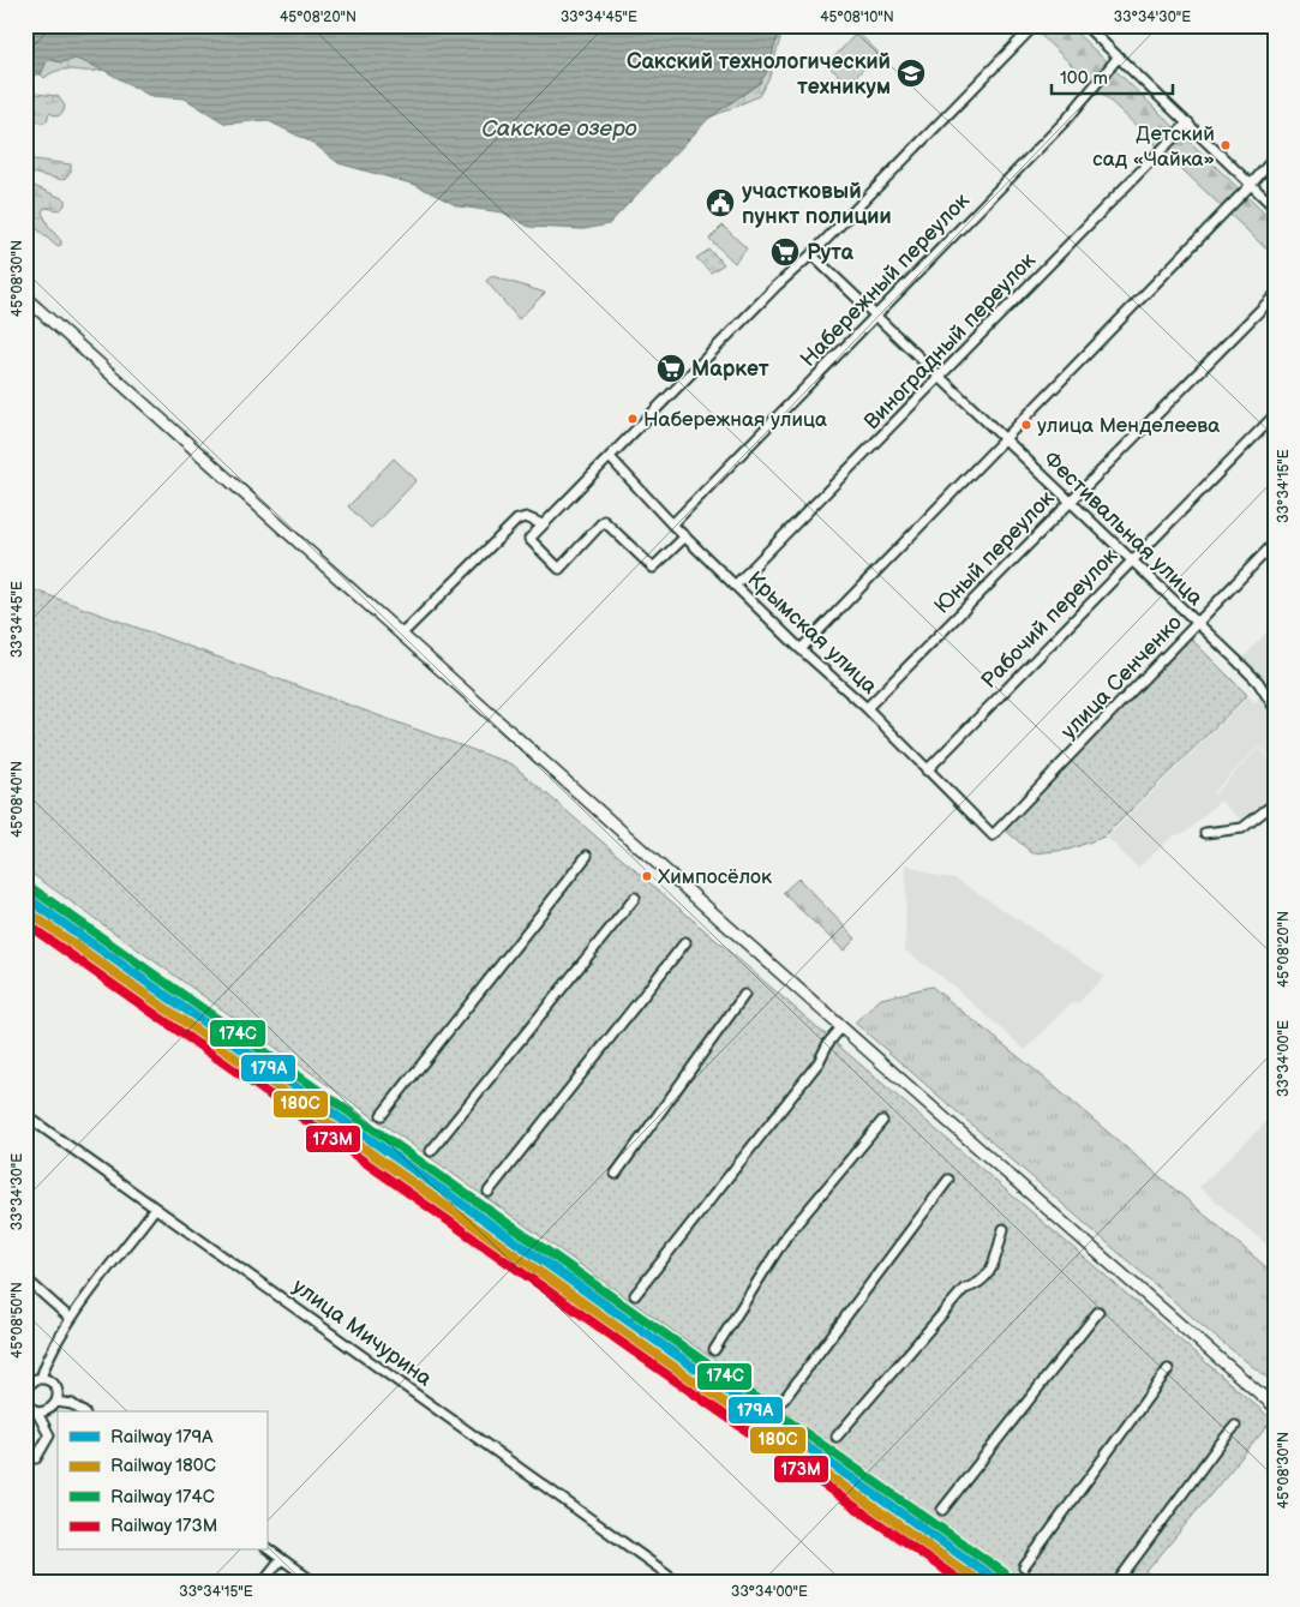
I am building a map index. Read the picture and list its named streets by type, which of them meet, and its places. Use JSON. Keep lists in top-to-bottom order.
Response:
{
  "streets": {
    "street": [
      "Набережный переулок",
      "Виноградный переулок",
      "Фестивальная улица",
      "Юный переулок",
      "Рабочий переулок",
      "Крымская улица",
      "улица Сенченко",
      "улица Мичурина"
    ]
  },
  "crossings": [
    ["Набережный переулок", "Фестивальная улица"],
    ["Набережный переулок", "Крымская улица"],
    ["Виноградный переулок", "Фестивальная улица"],
    ["Виноградный переулок", "Крымская улица"],
    ["Фестивальная улица", "Юный переулок"],
    ["Фестивальная улица", "Рабочий переулок"],
    ["Фестивальная улица", "улица Сенченко"],
    ["Юный переулок", "Крымская улица"],
    ["Рабочий переулок", "Крымская улица"],
    ["Крымская улица", "улица Сенченко"]
  ],
  "water": ["Сакское озеро"],
  "places": {
    "school or university": ["Сакский технологический техникум"],
    "other": [
      "Детский сад «Чайка»",
      "Набережная улица",
      "улица Менделеева",
      "Химпосёлок"
    ],
    "public building": ["участковый пункт полиции"],
    "supermarket": ["Рута", "Маркет"]
  },
  "lines": [
    "rail line 174С",
    "rail line 179А",
    "rail line 180С",
    "rail line 173М"
  ],
  "legend": [
    "Railway 179А",
    "Railway 180С",
    "Railway 174С",
    "Railway 173М"
  ],
  "scale_bar": "100 m",
  "coordinates": [
    "45°08'20\"N",
    "33°34'45\"E",
    "45°08'10\"N",
    "33°34'30\"E",
    "45°08'30\"N",
    "33°34'15\"E",
    "45°08'40\"N",
    "33°34'00\"E",
    "45°08'50\"N"
  ]
}
